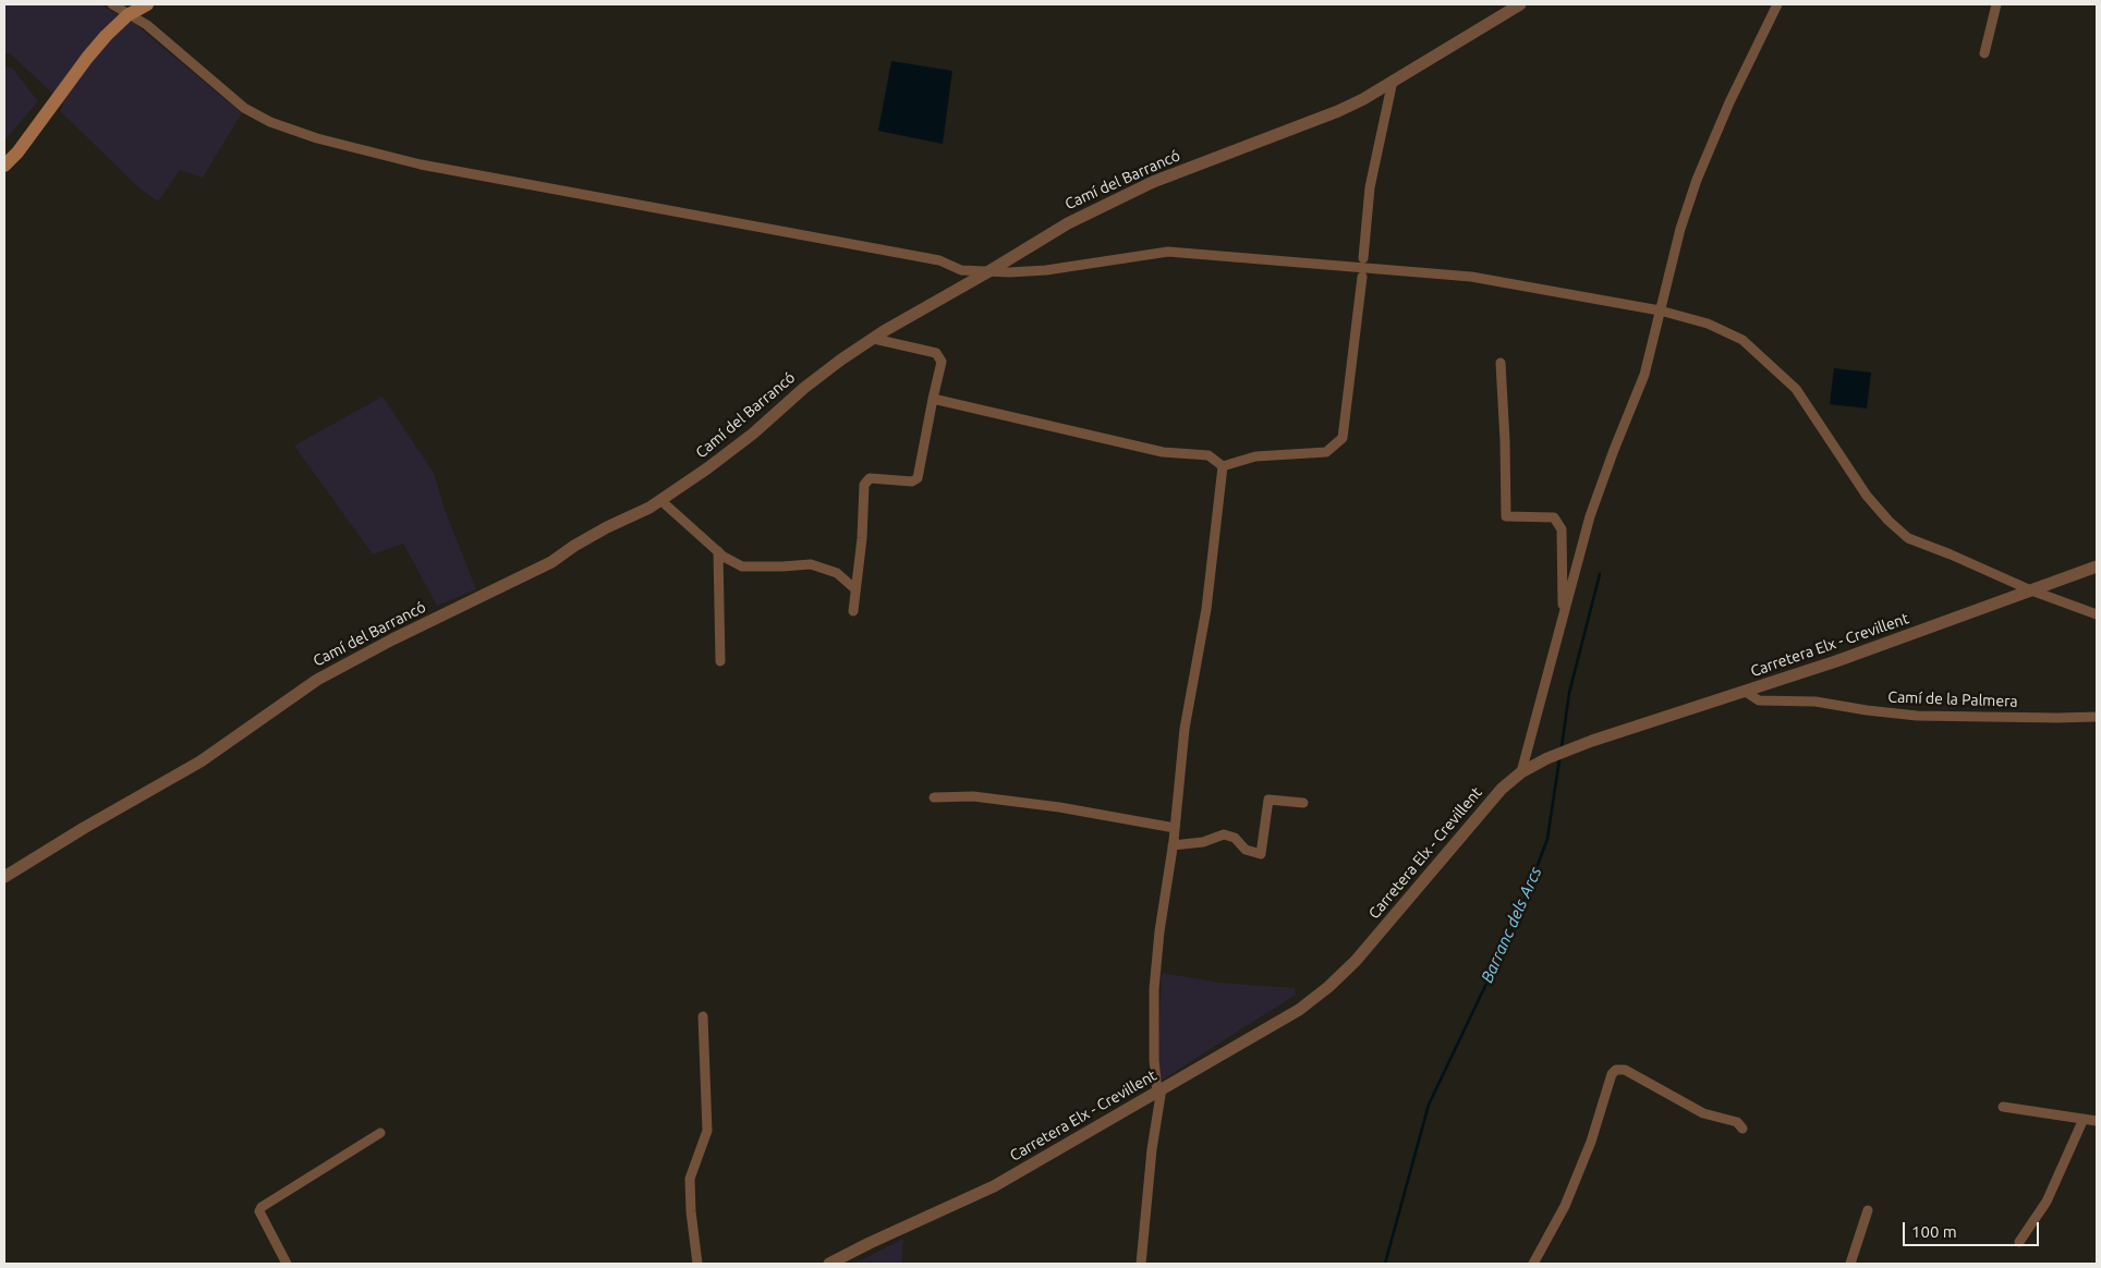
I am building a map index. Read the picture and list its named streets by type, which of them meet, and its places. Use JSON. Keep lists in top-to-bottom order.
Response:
{
  "streets": {
    "street": ["Camí del Barrancó", "Carretera Elx - Crevillent", "Camí de la Palmera"]
  },
  "crossings": [
    ["Carretera Elx - Crevillent", "Camí de la Palmera"]
  ],
  "water": ["Barranc dels Arcs"],
  "scale_bar": "100 m"
}
